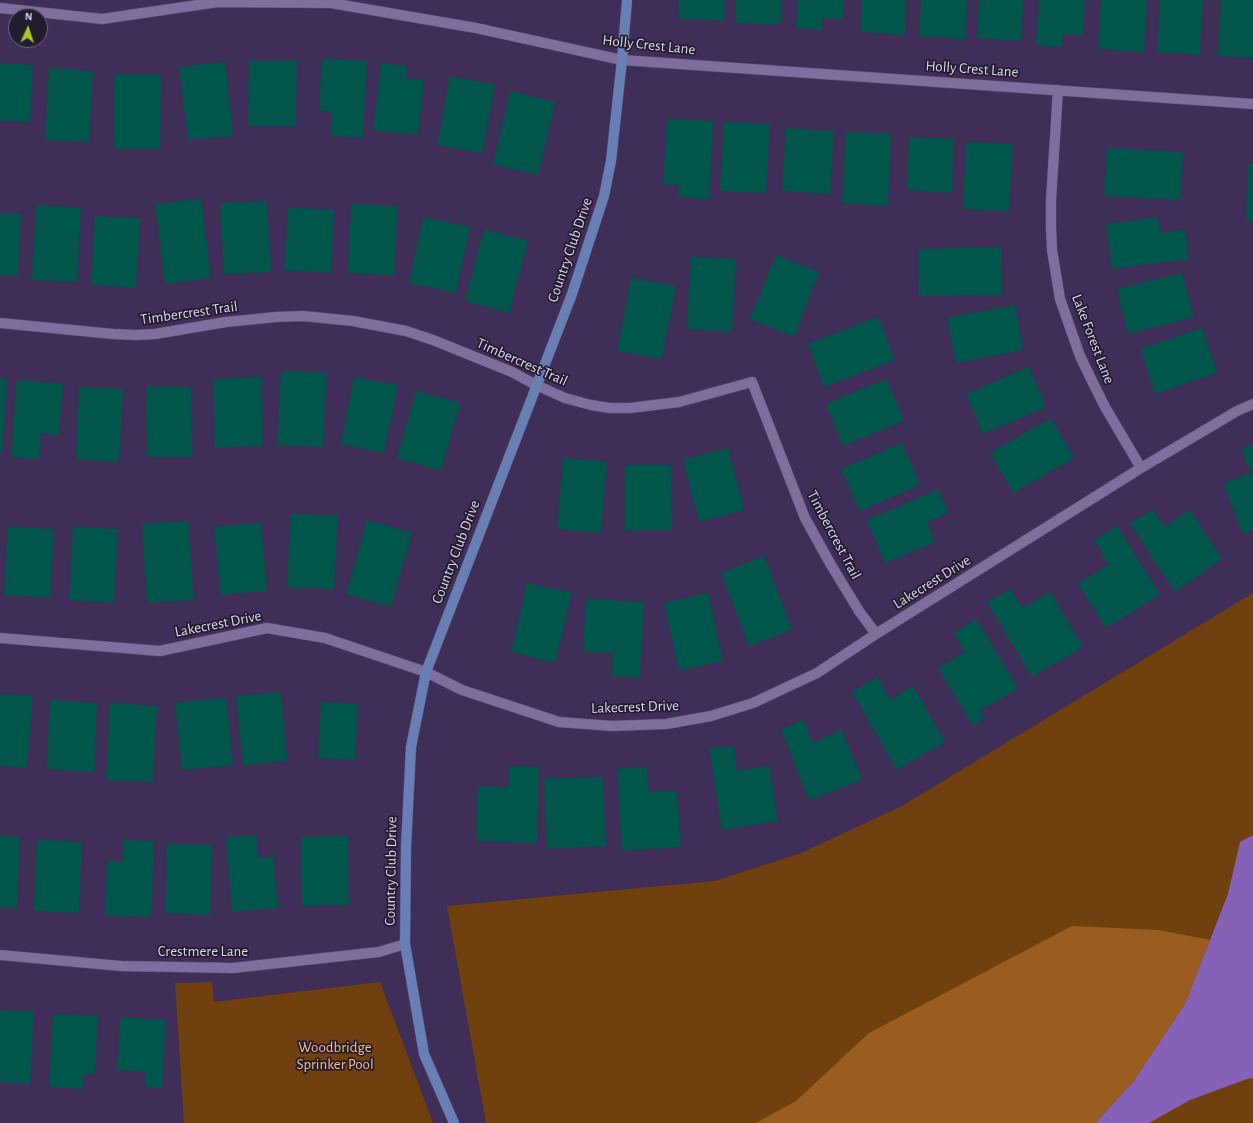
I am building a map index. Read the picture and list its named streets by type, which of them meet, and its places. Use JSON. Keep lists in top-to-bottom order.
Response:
{
  "streets": {
    "street": [
      "Holly Crest Lane",
      "Country Club Drive",
      "Timbercrest Trail",
      "Lake Forest Lane",
      "Lakecrest Drive",
      "Crestmere Lane"
    ]
  },
  "crossings": [
    ["Holly Crest Lane", "Country Club Drive"],
    ["Holly Crest Lane", "Lake Forest Lane"],
    ["Country Club Drive", "Timbercrest Trail"],
    ["Country Club Drive", "Lakecrest Drive"],
    ["Country Club Drive", "Crestmere Lane"],
    ["Timbercrest Trail", "Lakecrest Drive"],
    ["Lake Forest Lane", "Lakecrest Drive"]
  ],
  "parks": ["Woodbridge Sprinker Pool"],
  "north": "top"
}
